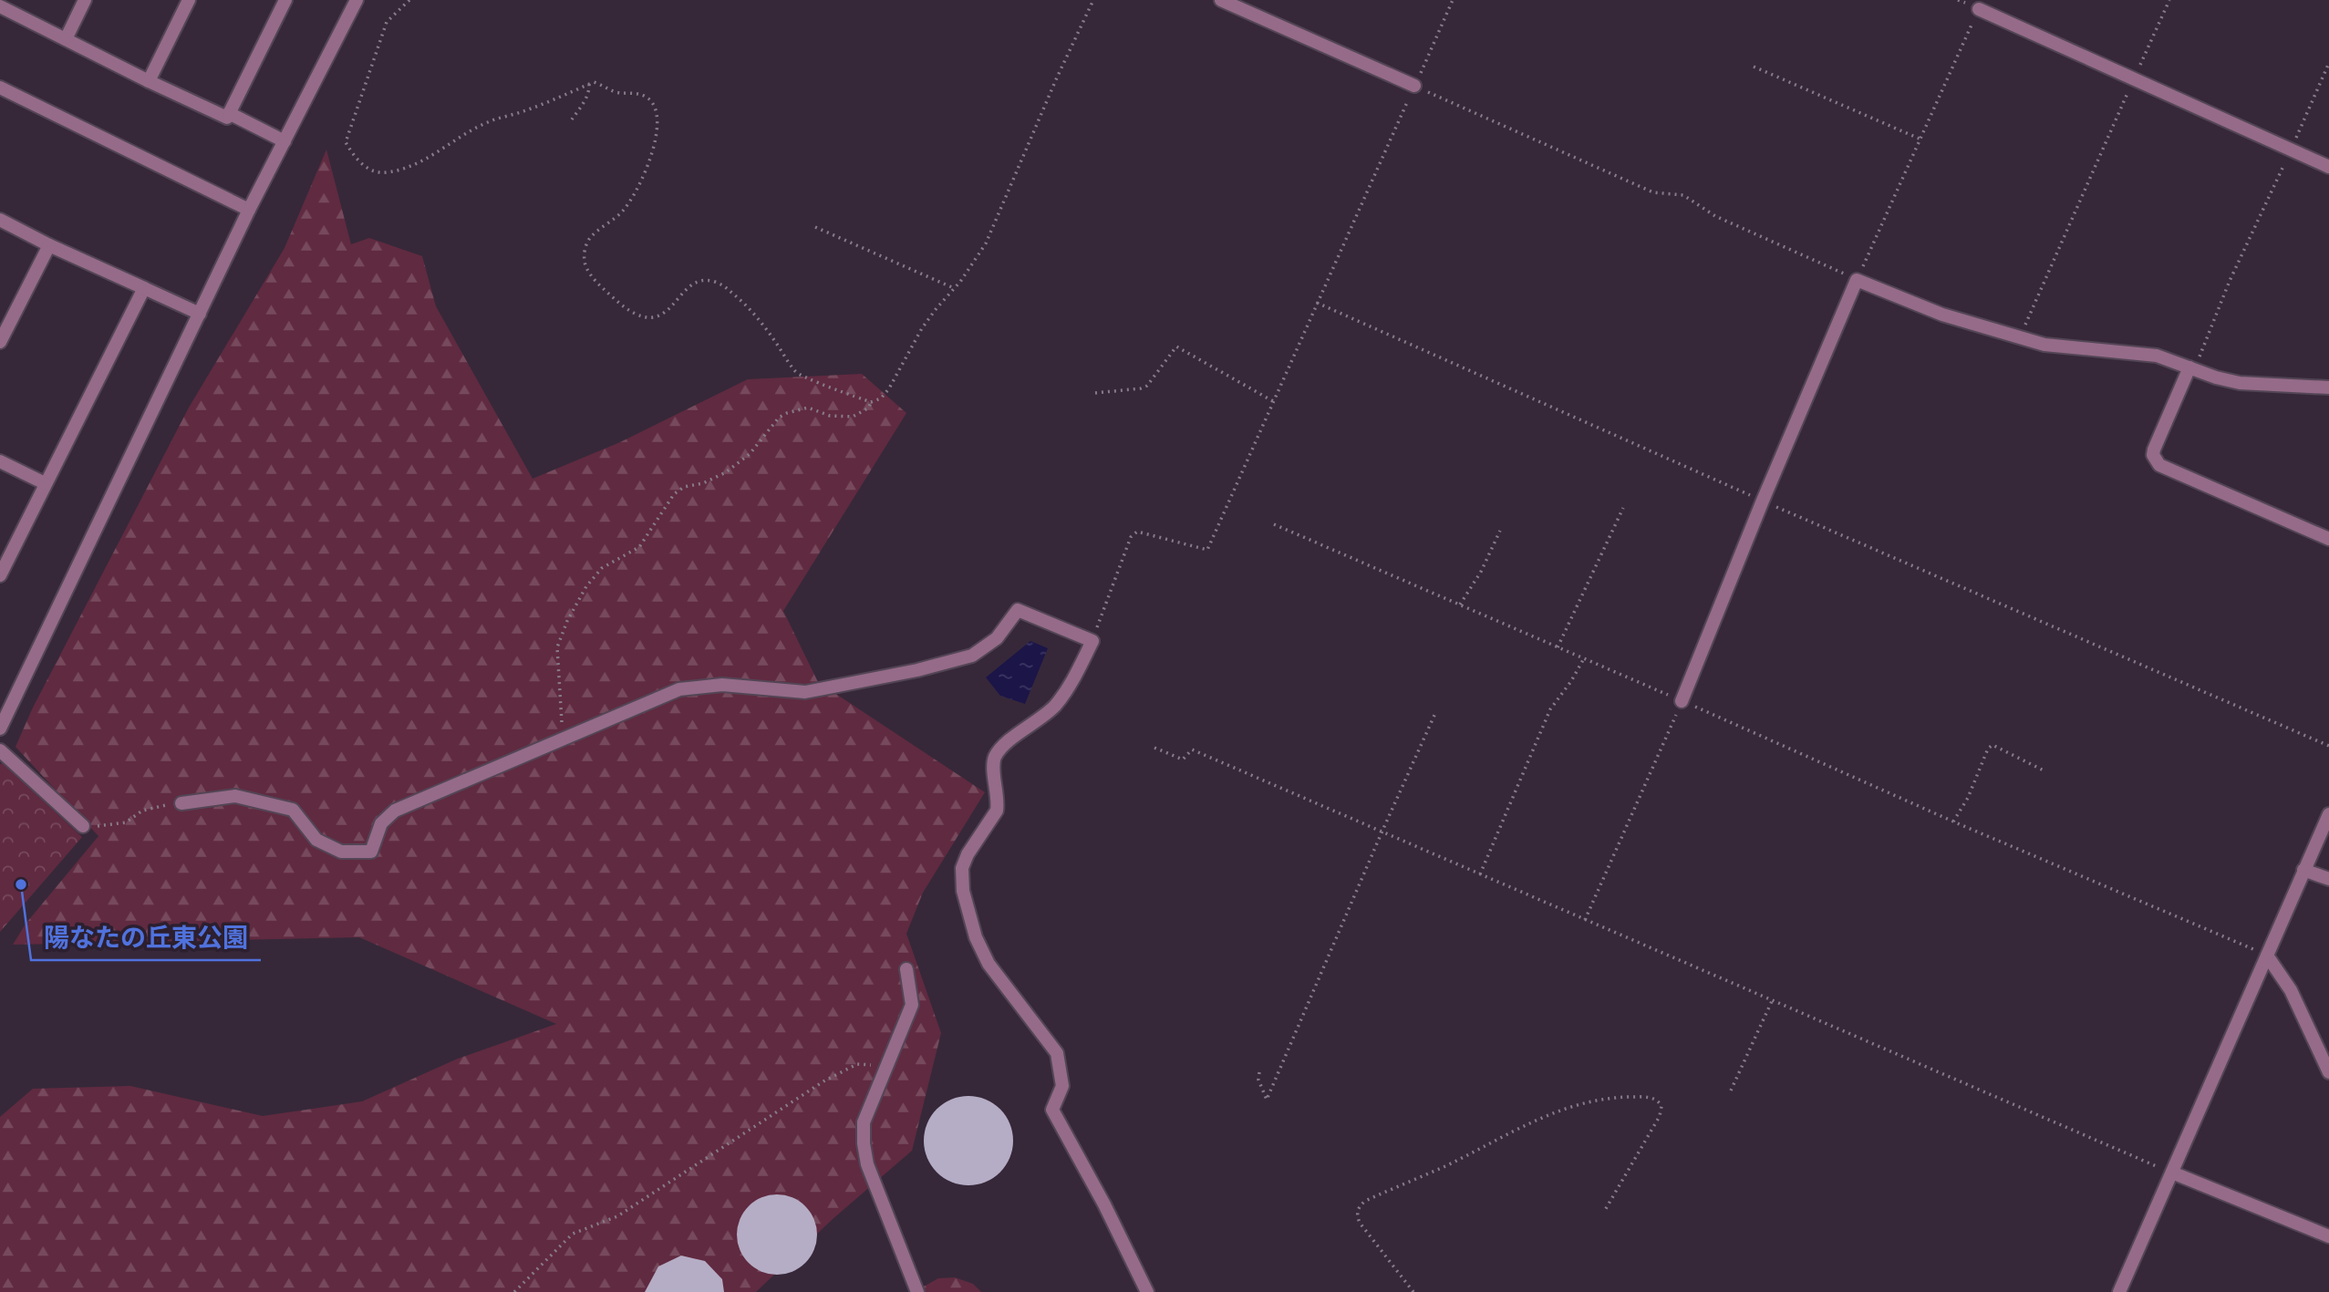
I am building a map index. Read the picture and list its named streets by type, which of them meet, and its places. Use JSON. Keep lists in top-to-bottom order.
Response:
{
  "places": ["陽なたの丘東公園"]
}
